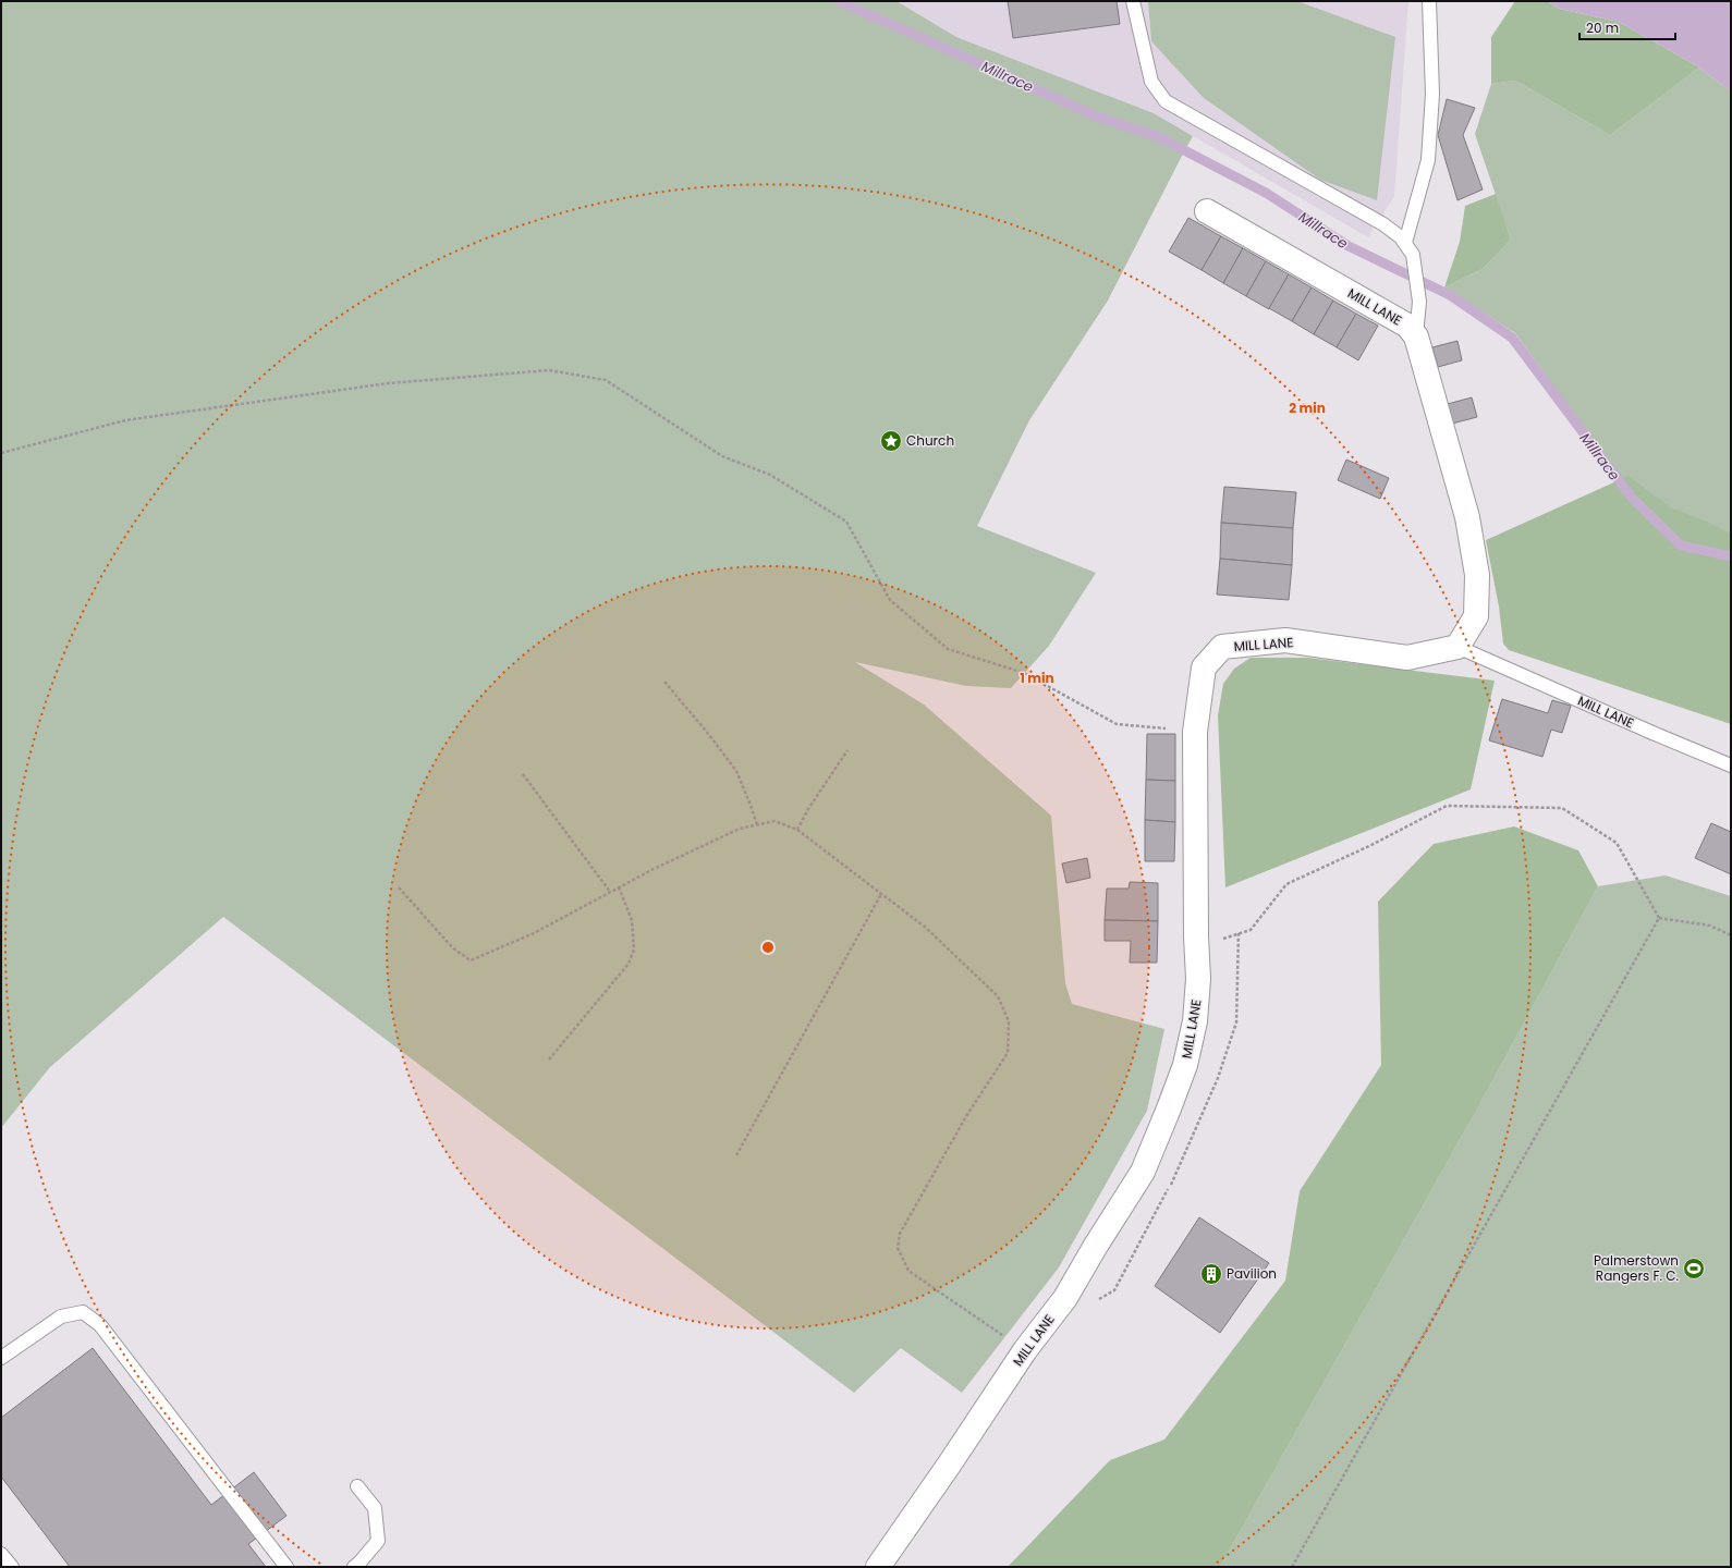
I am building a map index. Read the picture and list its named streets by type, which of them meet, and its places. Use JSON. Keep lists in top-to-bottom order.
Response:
{
  "streets": {
    "street": ["MILL LANE"]
  },
  "water": ["Millrace"],
  "places": {
    "place": ["Church"],
    "sports": ["Palmerstown Rangers F. C."],
    "building": ["Pavilion"]
  },
  "scale_bar": "20 m",
  "rings": ["2 min", "1 min"]
}
